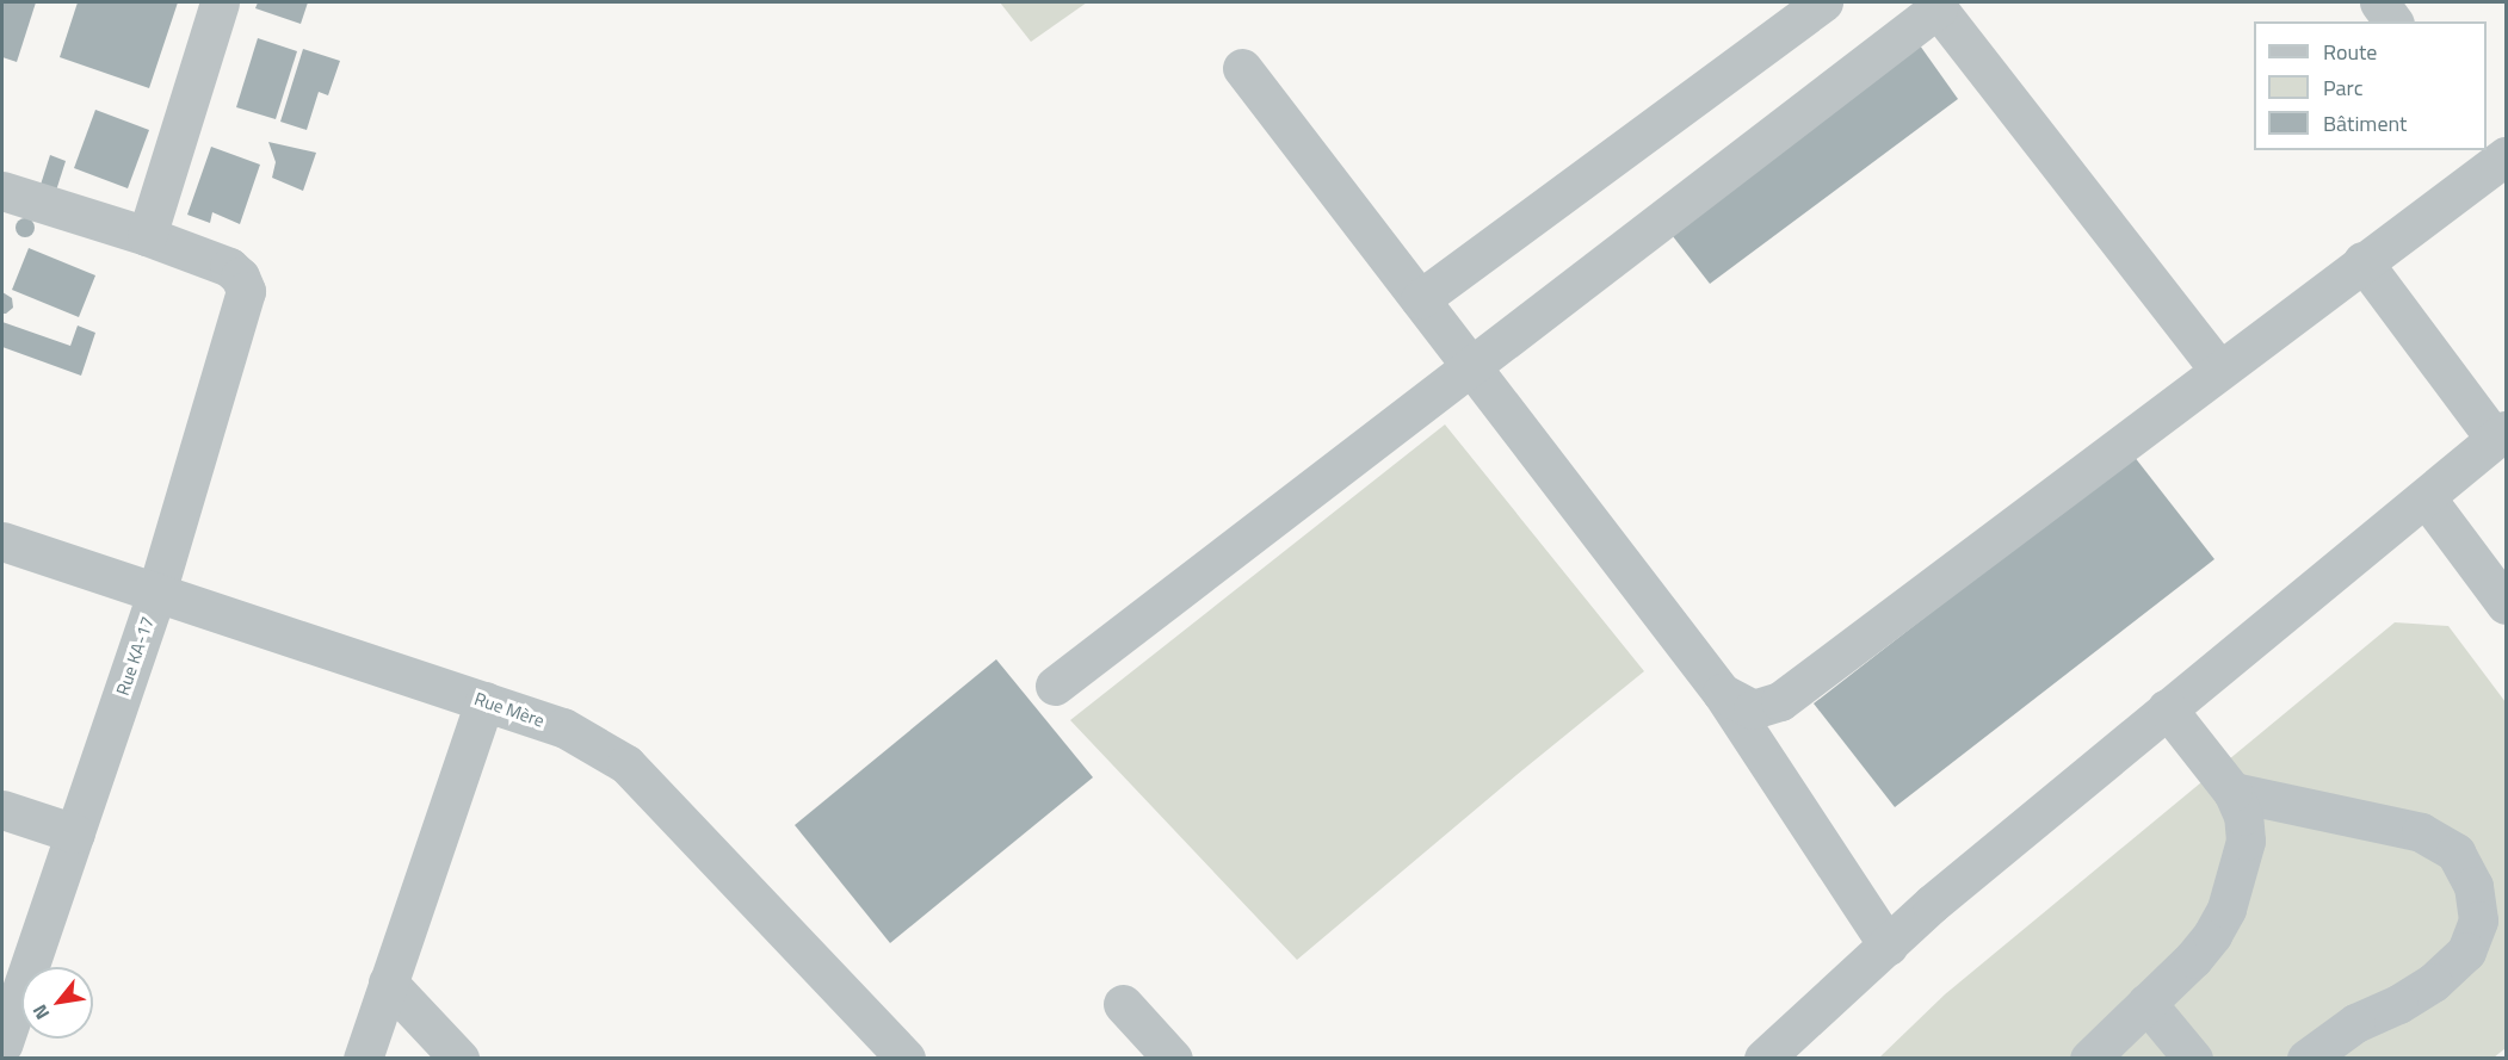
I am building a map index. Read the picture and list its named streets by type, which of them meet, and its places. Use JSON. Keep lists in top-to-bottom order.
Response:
{
  "streets": {
    "street": ["Rue KA-17", "Rue Mère"]
  },
  "crossings": [
    ["Rue KA-17", "Rue Mère"]
  ],
  "legend": ["Route", "Parc", "Bâtiment"],
  "north": "bottom left"
}
